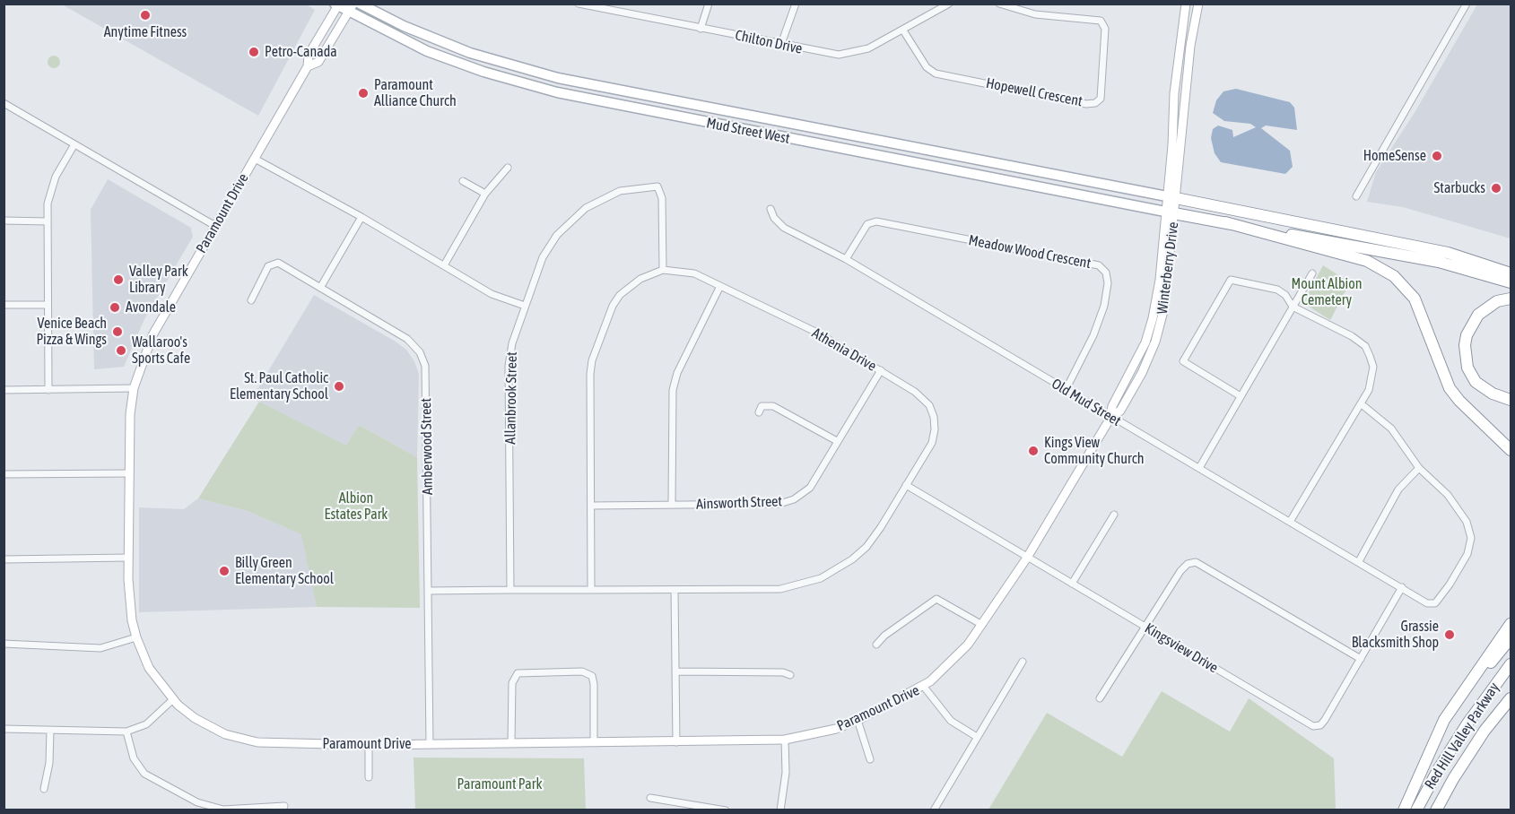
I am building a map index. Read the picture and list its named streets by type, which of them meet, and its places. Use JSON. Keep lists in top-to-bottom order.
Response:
{
  "streets": {
    "highway": ["Red Hill Valley Parkway"],
    "main road": ["Mud Street West"],
    "street": [
      "Chilton Drive",
      "Hopewell Crescent",
      "Paramount Drive",
      "Meadow Wood Crescent",
      "Winterberry Drive",
      "Athenia Drive",
      "Allanbrook Street",
      "Old Mud Street",
      "Amberwood Street",
      "Ainsworth Street",
      "Kingsview Drive"
    ]
  },
  "crossings": [
    ["Chilton Drive", "Hopewell Crescent"],
    ["Mud Street West", "Paramount Drive"],
    ["Mud Street West", "Winterberry Drive"],
    ["Paramount Drive", "Winterberry Drive"],
    ["Paramount Drive", "Old Mud Street"],
    ["Paramount Drive", "Amberwood Street"],
    ["Paramount Drive", "Kingsview Drive"],
    ["Meadow Wood Crescent", "Old Mud Street"],
    ["Winterberry Drive", "Old Mud Street"],
    ["Athenia Drive", "Allanbrook Street"],
    ["Athenia Drive", "Amberwood Street"],
    ["Athenia Drive", "Ainsworth Street"],
    ["Athenia Drive", "Kingsview Drive"],
    ["Old Mud Street", "Kingsview Drive"]
  ],
  "parks": ["Mount Albion Cemetery", "Albion Estates Park", "Paramount Park"],
  "places": [
    "Anytime Fitness",
    "Petro-Canada",
    "Paramount Alliance Church",
    "HomeSense",
    "Starbucks",
    "Valley Park Library",
    "Avondale",
    "Venice Beach Pizza & Wings",
    "Wallaroo's Sports Cafe",
    "St. Paul Catholic Elementary School",
    "Kings View Community Church",
    "Billy Green Elementary School",
    "Grassie Blacksmith Shop"
  ]
}
